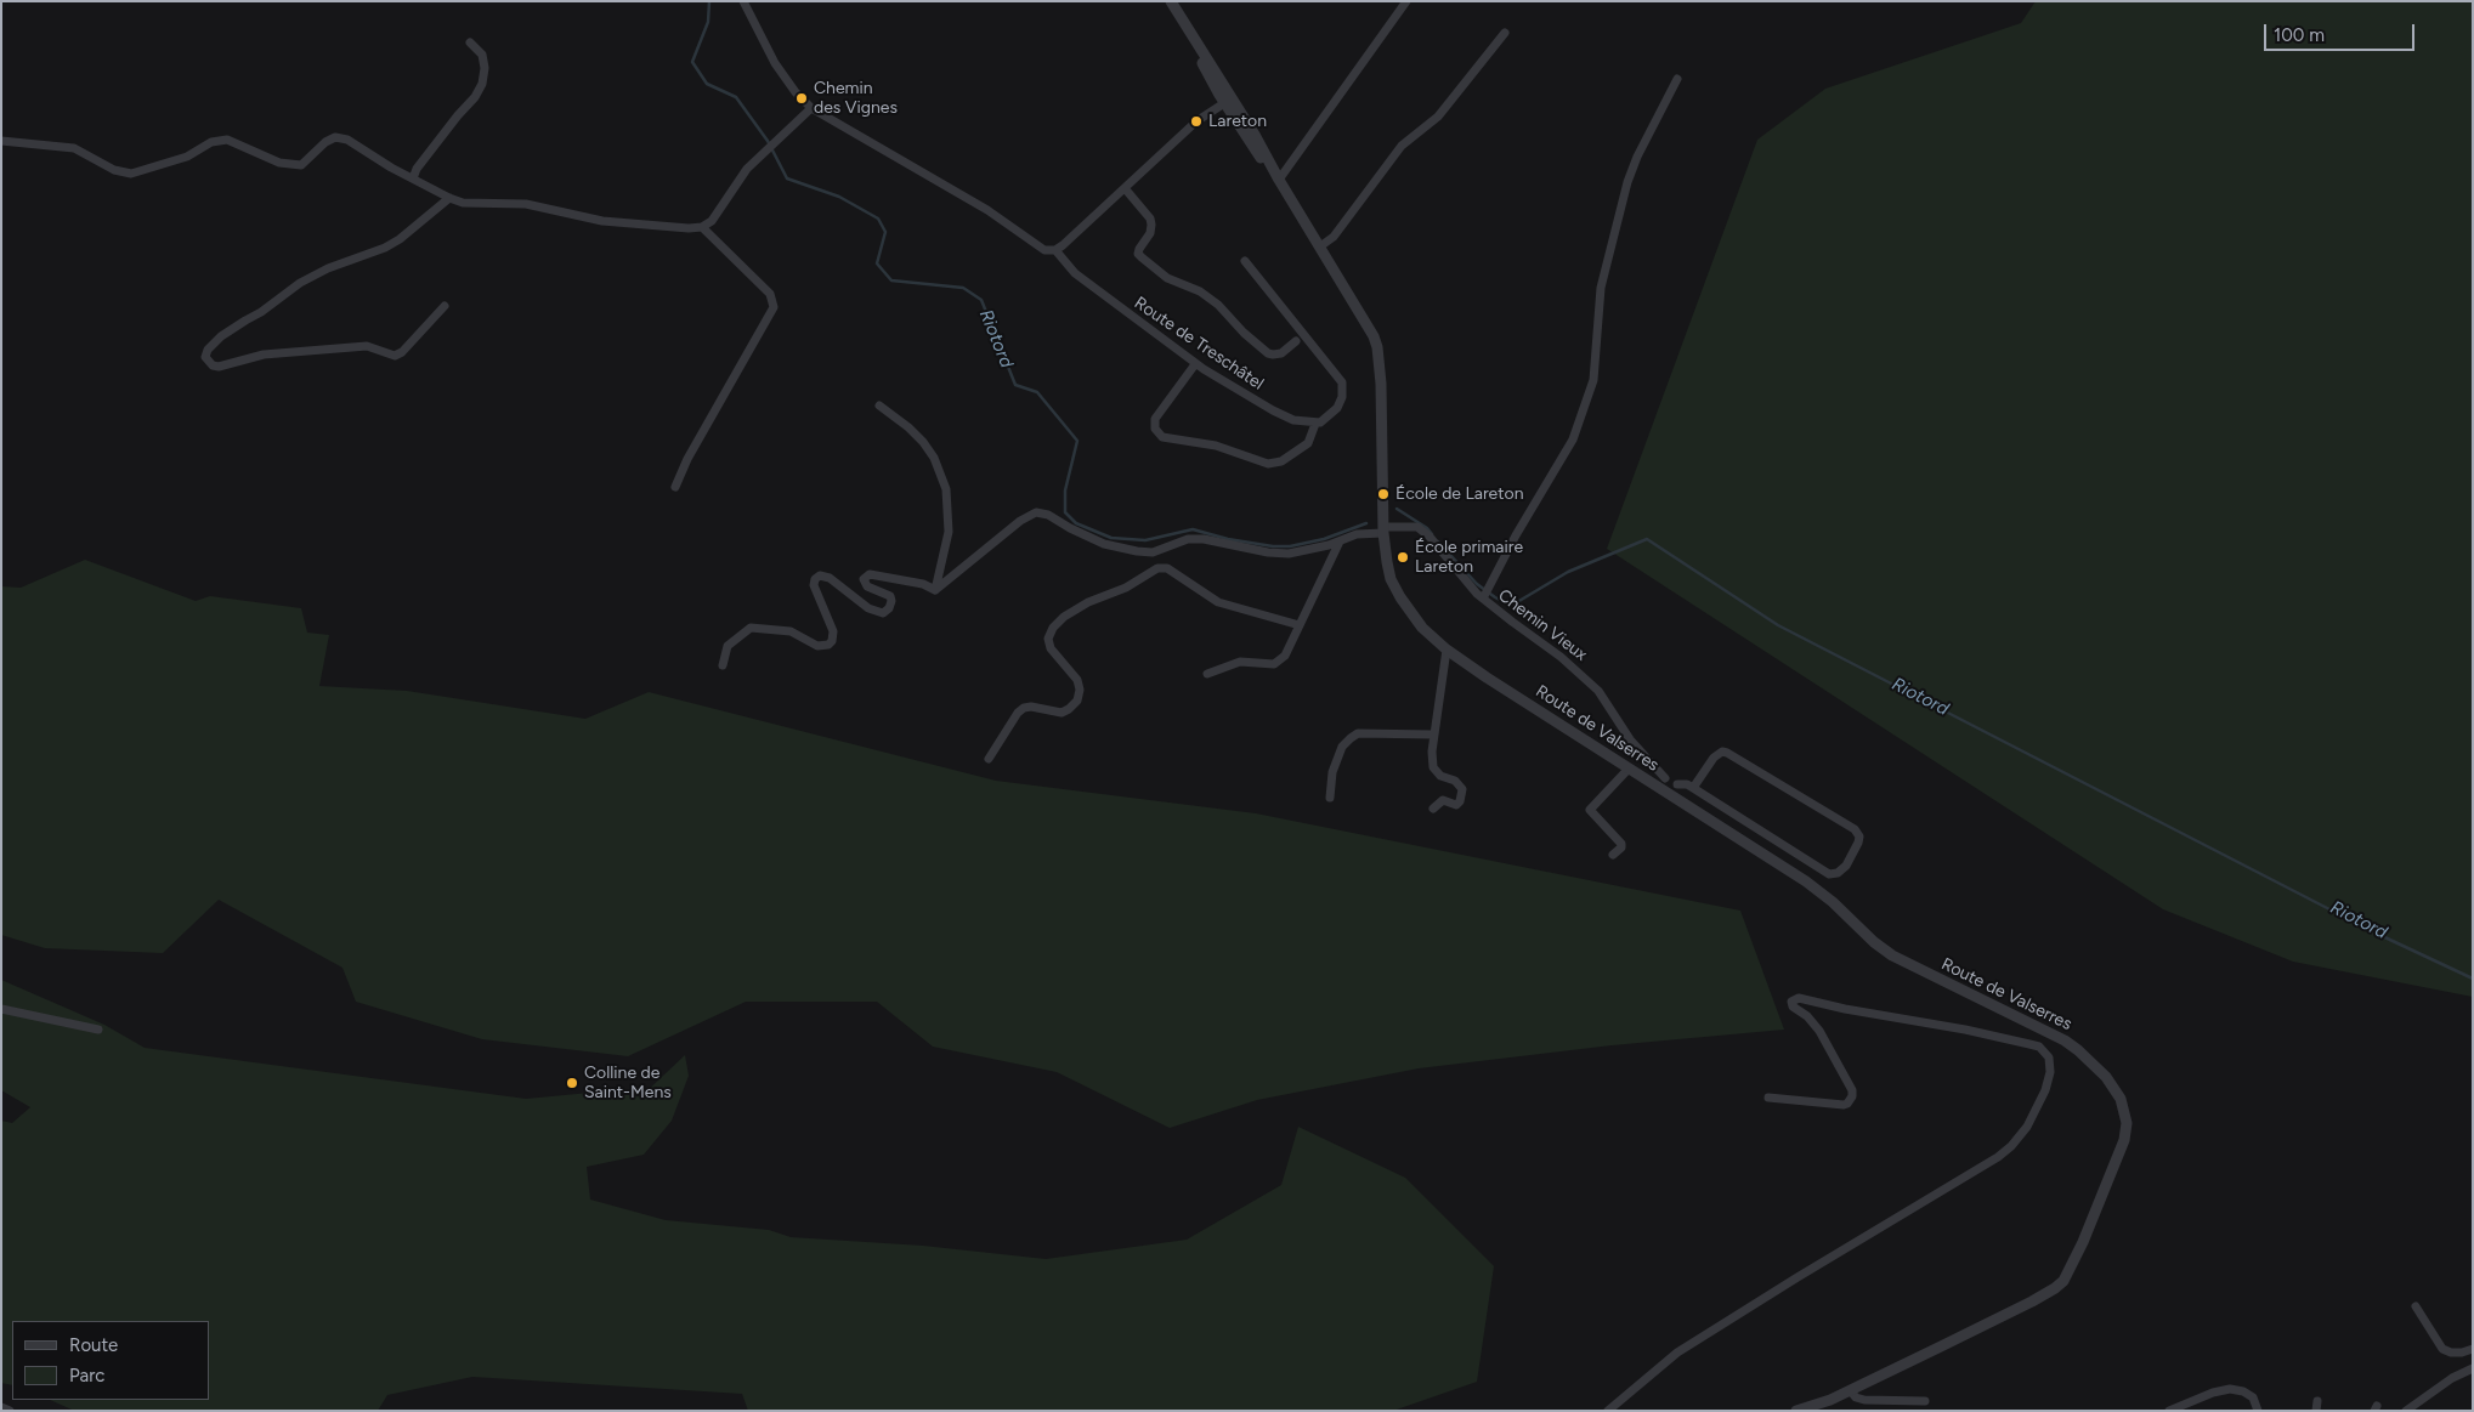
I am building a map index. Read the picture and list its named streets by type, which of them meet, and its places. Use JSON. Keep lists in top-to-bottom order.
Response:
{
  "streets": {
    "street": ["Route de Treschâtel", "Chemin Vieux", "Route de Valserres"]
  },
  "crossings": [
    ["Chemin Vieux", "Route de Valserres"]
  ],
  "water": ["Riotord"],
  "places": [
    "Chemin des Vignes",
    "Lareton",
    "École de Lareton",
    "École primaire Lareton",
    "Colline de Saint-Mens"
  ],
  "legend": ["Route", "Parc"],
  "scale_bar": "100 m"
}
